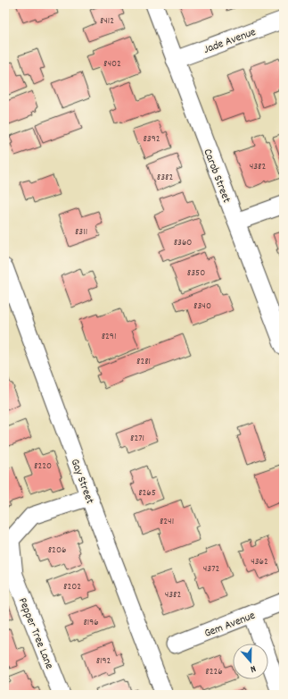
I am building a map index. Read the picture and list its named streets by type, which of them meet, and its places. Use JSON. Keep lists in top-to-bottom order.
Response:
{
  "streets": {
    "street": [
      "Jade Avenue",
      "Carob Street",
      "Gay Street",
      "Gem Avenue",
      "Pepper Tree Lane"
    ]
  },
  "crossings": [
    ["Jade Avenue", "Carob Street"],
    ["Gay Street", "Pepper Tree Lane"]
  ],
  "house_numbers": [
    "8412",
    "8402",
    "8392",
    "4382",
    "8382",
    "8311",
    "8360",
    "8350",
    "8340",
    "8291",
    "8281",
    "8271",
    "8220",
    "8265",
    "8241",
    "8206",
    "4362",
    "4372",
    "8202",
    "4382",
    "8196",
    "8192",
    "8226"
  ],
  "north": "bottom"
}
